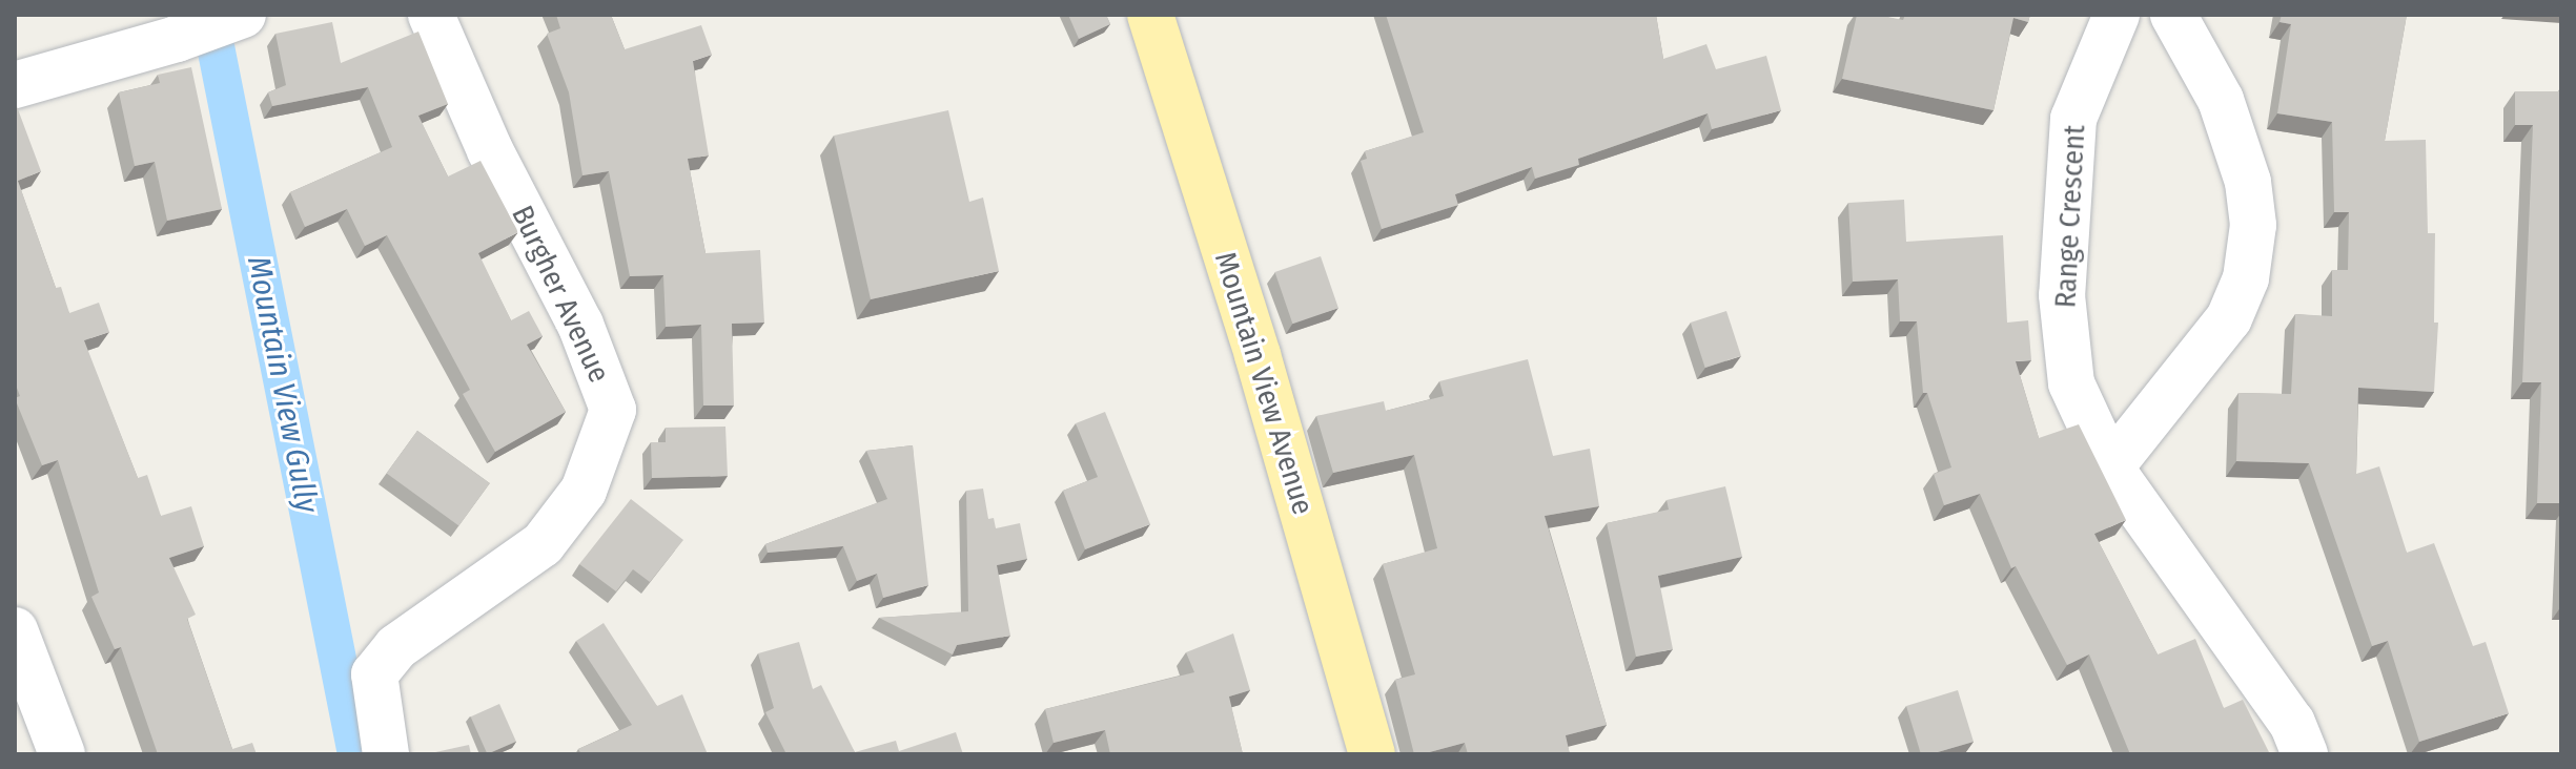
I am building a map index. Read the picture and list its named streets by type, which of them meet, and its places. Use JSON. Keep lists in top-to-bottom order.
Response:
{
  "streets": {
    "main road": ["Mountain View Avenue"],
    "street": ["Range Crescent", "Burgher Avenue"]
  },
  "water": ["Mountain View Gully"]
}
